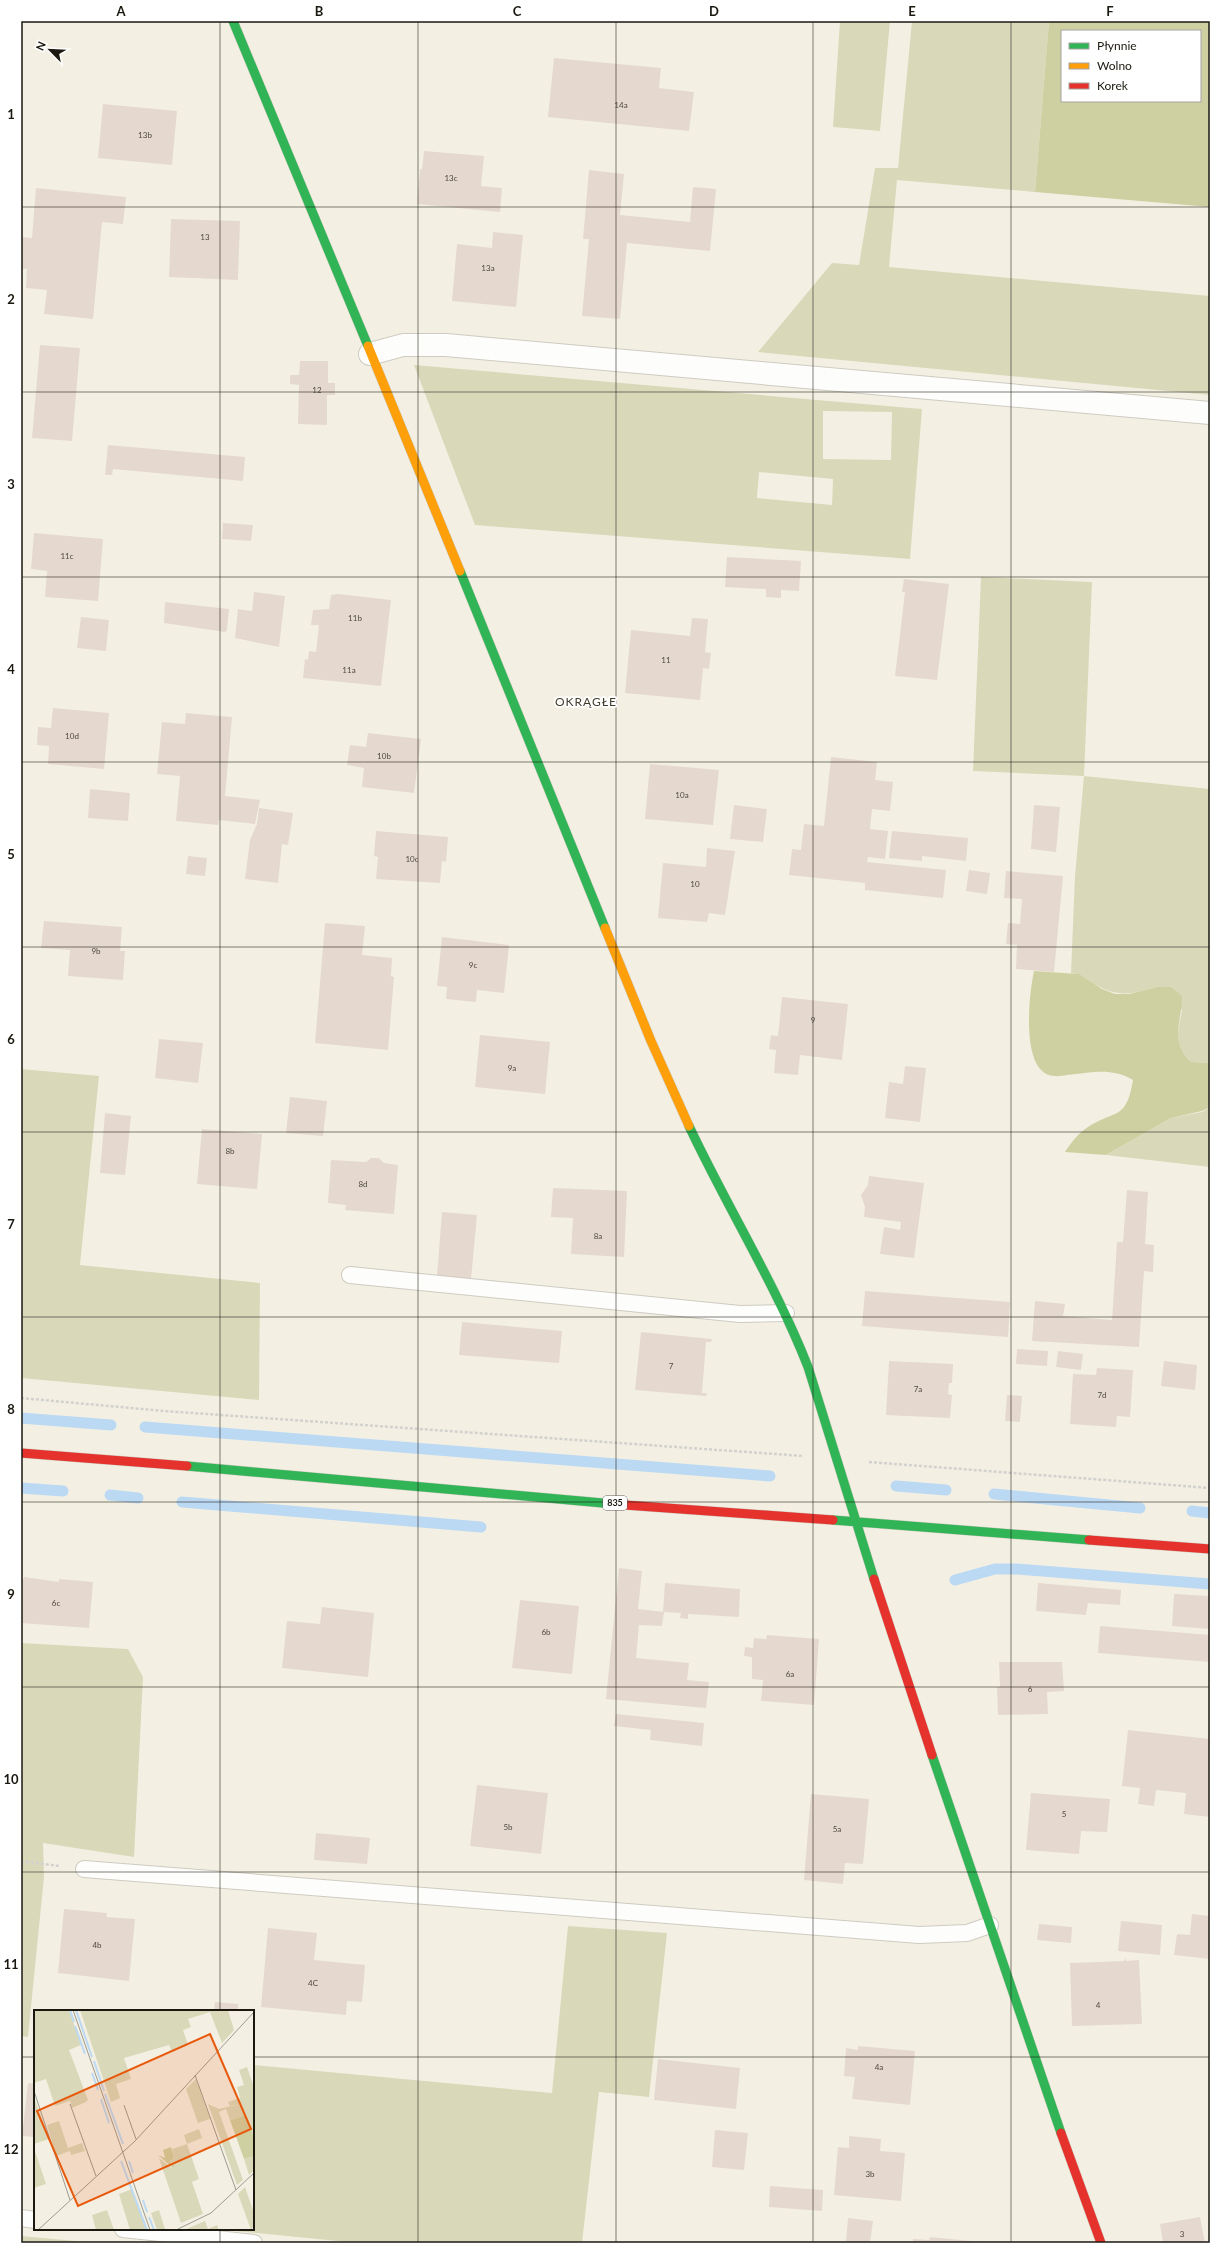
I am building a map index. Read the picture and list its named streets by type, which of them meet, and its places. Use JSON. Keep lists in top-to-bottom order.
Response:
{
  "streets": {
    "street": ["835"]
  },
  "districts": ["OKRĄGŁE"],
  "house_numbers": [
    "14a",
    "13b",
    "13c",
    "13",
    "13a",
    "12",
    "11c",
    "11b",
    "11",
    "11a",
    "10d",
    "10b",
    "10a",
    "10c",
    "10",
    "9b",
    "9c",
    "9",
    "9a",
    "8b",
    "8d",
    "8a",
    "7",
    "7a",
    "7d",
    "6c",
    "6b",
    "6a",
    "6",
    "5",
    "5b",
    "5a",
    "4b",
    "4C",
    "4",
    "4a",
    "3b",
    "3"
  ],
  "legend": ["Płynnie", "Wolno", "Korek"],
  "north": "top left",
  "grid": {
    "columns": [
      "A",
      "B",
      "C",
      "D",
      "E",
      "F"
    ],
    "rows": [
      "1",
      "2",
      "3",
      "4",
      "5",
      "6",
      "7",
      "8",
      "9",
      "10",
      "11",
      "12"
    ]
  }
}
